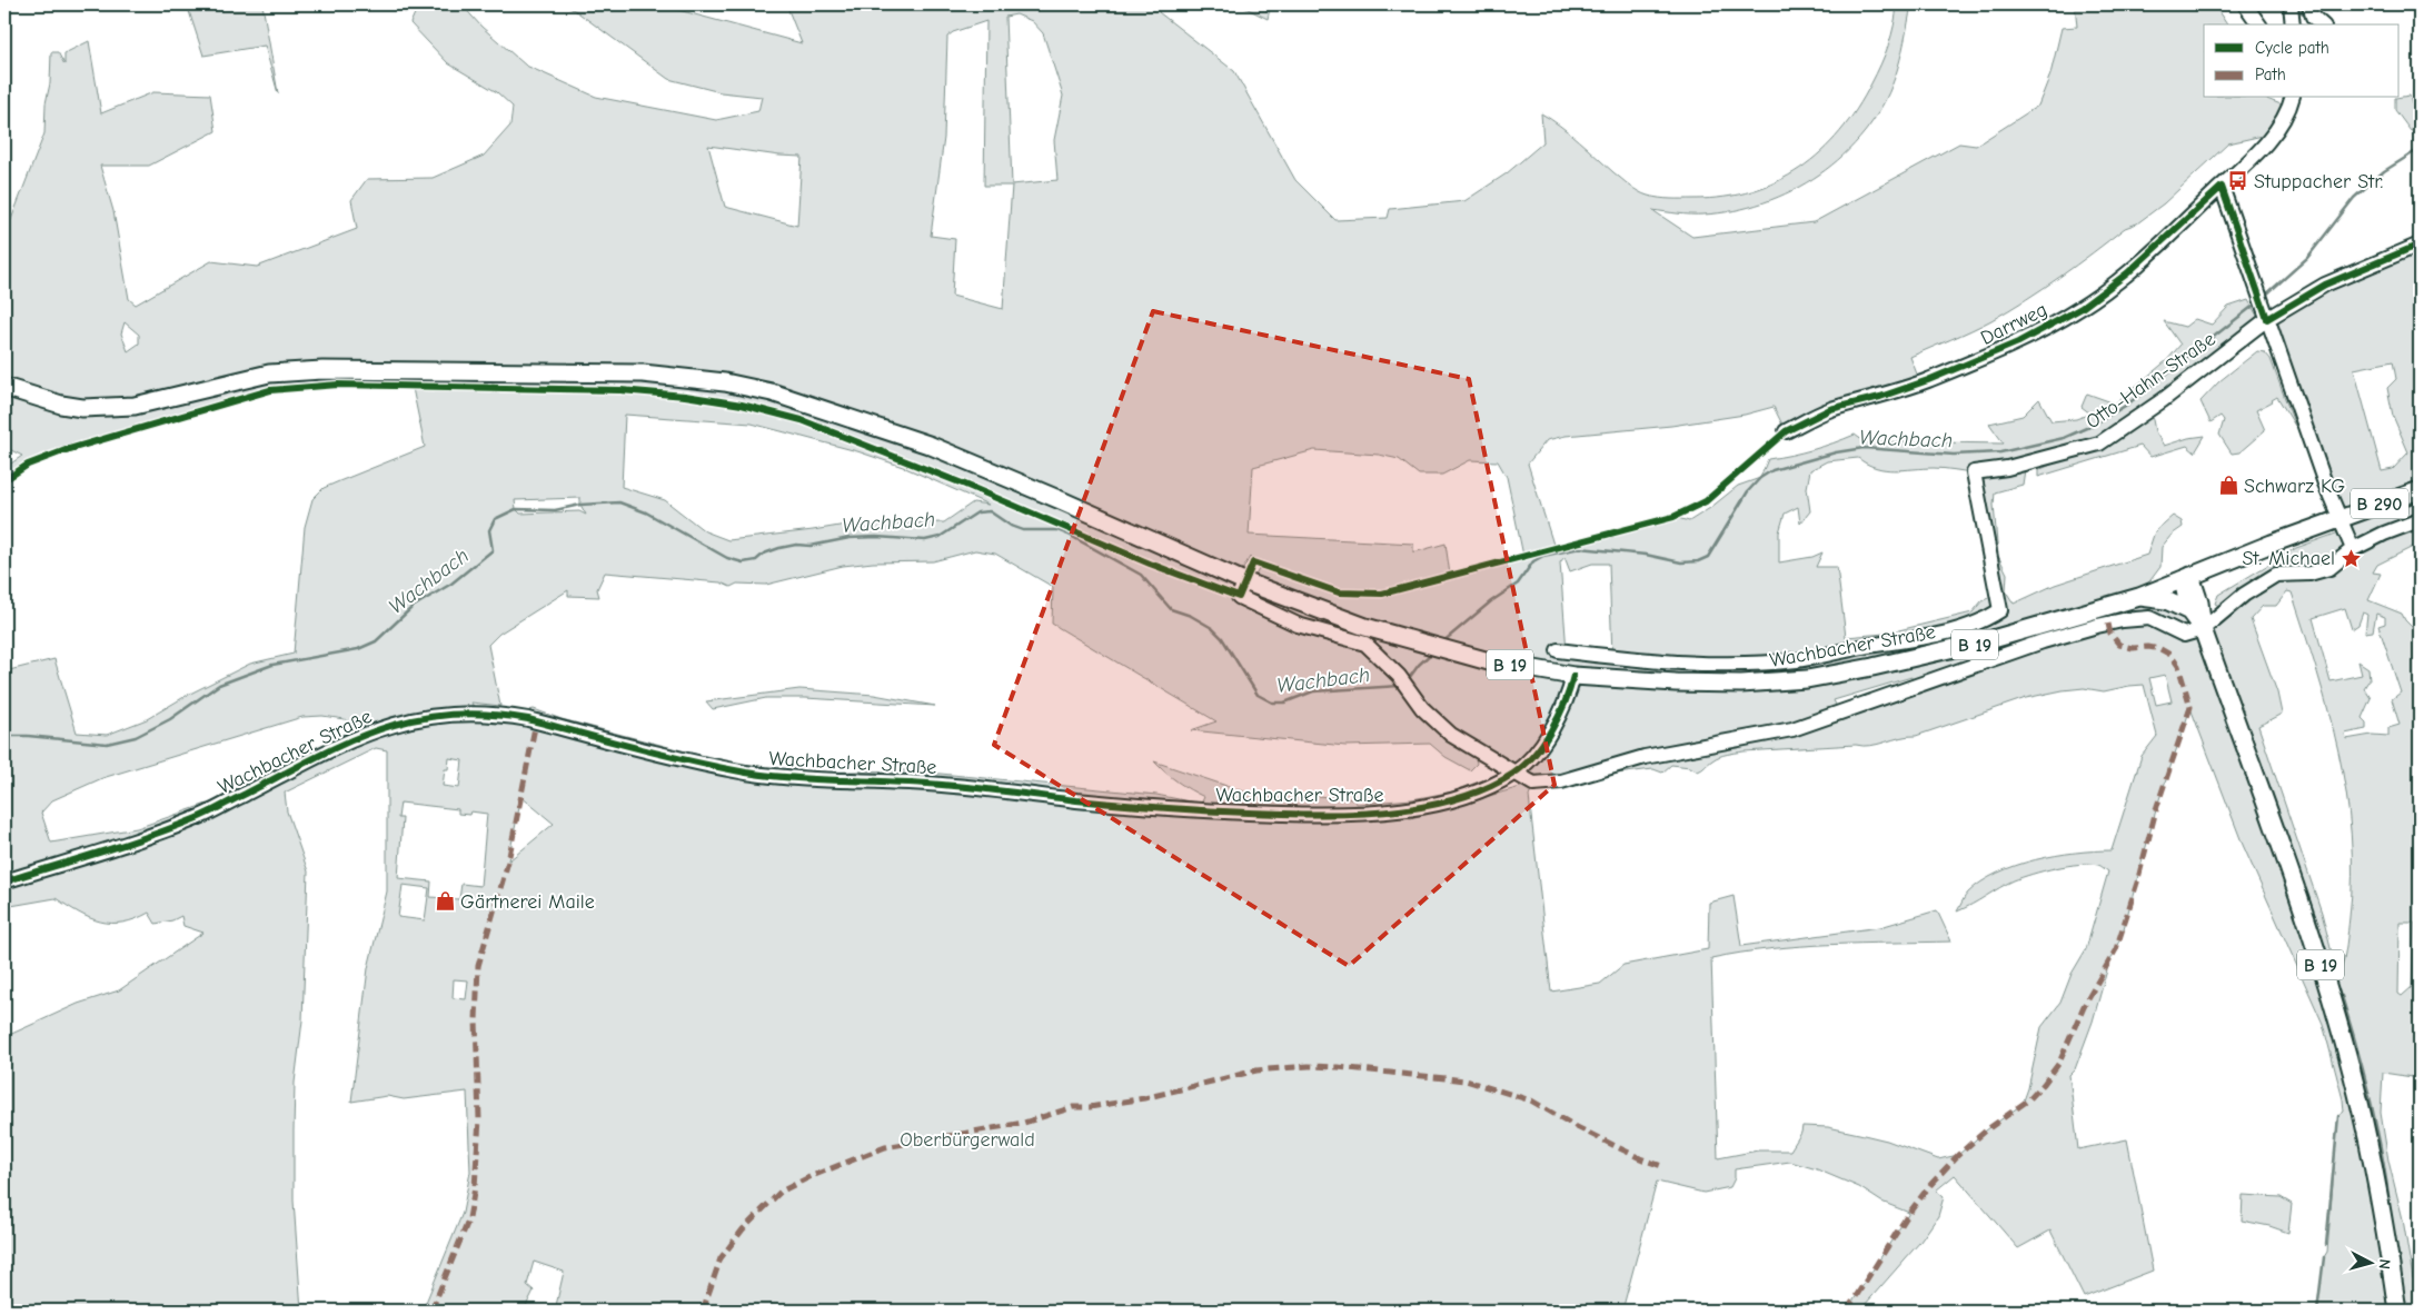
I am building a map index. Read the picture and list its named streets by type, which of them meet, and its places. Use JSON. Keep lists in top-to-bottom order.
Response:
{
  "streets": {
    "main road": ["B 290", "B 19", "Wachbacher Straße"],
    "street": ["Darrweg", "Otto-Hahn-Straße"]
  },
  "crossings": [
    ["B 19", "Wachbacher Straße"]
  ],
  "water": ["Wachbach"],
  "parks": ["Oberbürgerwald"],
  "places": {
    "bus stop": ["Stuppacher Str."],
    "shop": ["Schwarz KG", "Gärtnerei Maile"],
    "place": ["St. Michael"]
  },
  "legend": ["Cycle path", "Path"],
  "north": "right"
}
